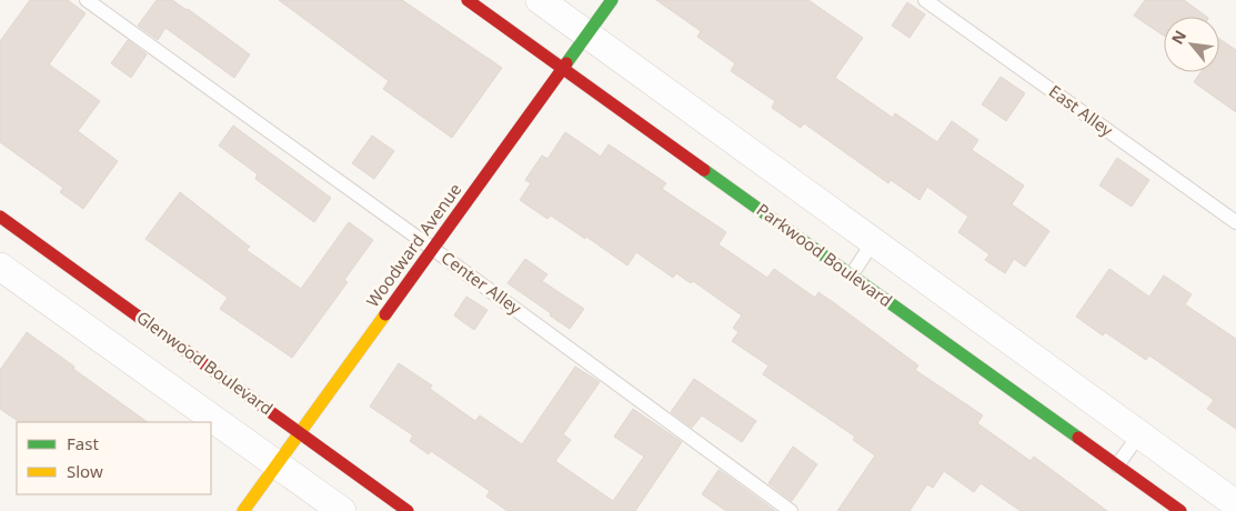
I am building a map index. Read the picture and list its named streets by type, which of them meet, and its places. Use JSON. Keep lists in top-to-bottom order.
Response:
{
  "streets": {
    "street": ["Woodward Avenue", "Parkwood Boulevard", "Glenwood Boulevard"],
    "lane": ["East Alley", "Center Alley"]
  },
  "crossings": [
    ["Woodward Avenue", "Parkwood Boulevard"],
    ["Woodward Avenue", "Center Alley"],
    ["Woodward Avenue", "Glenwood Boulevard"]
  ],
  "legend": ["Fast", "Slow"],
  "north": "top left"
}
